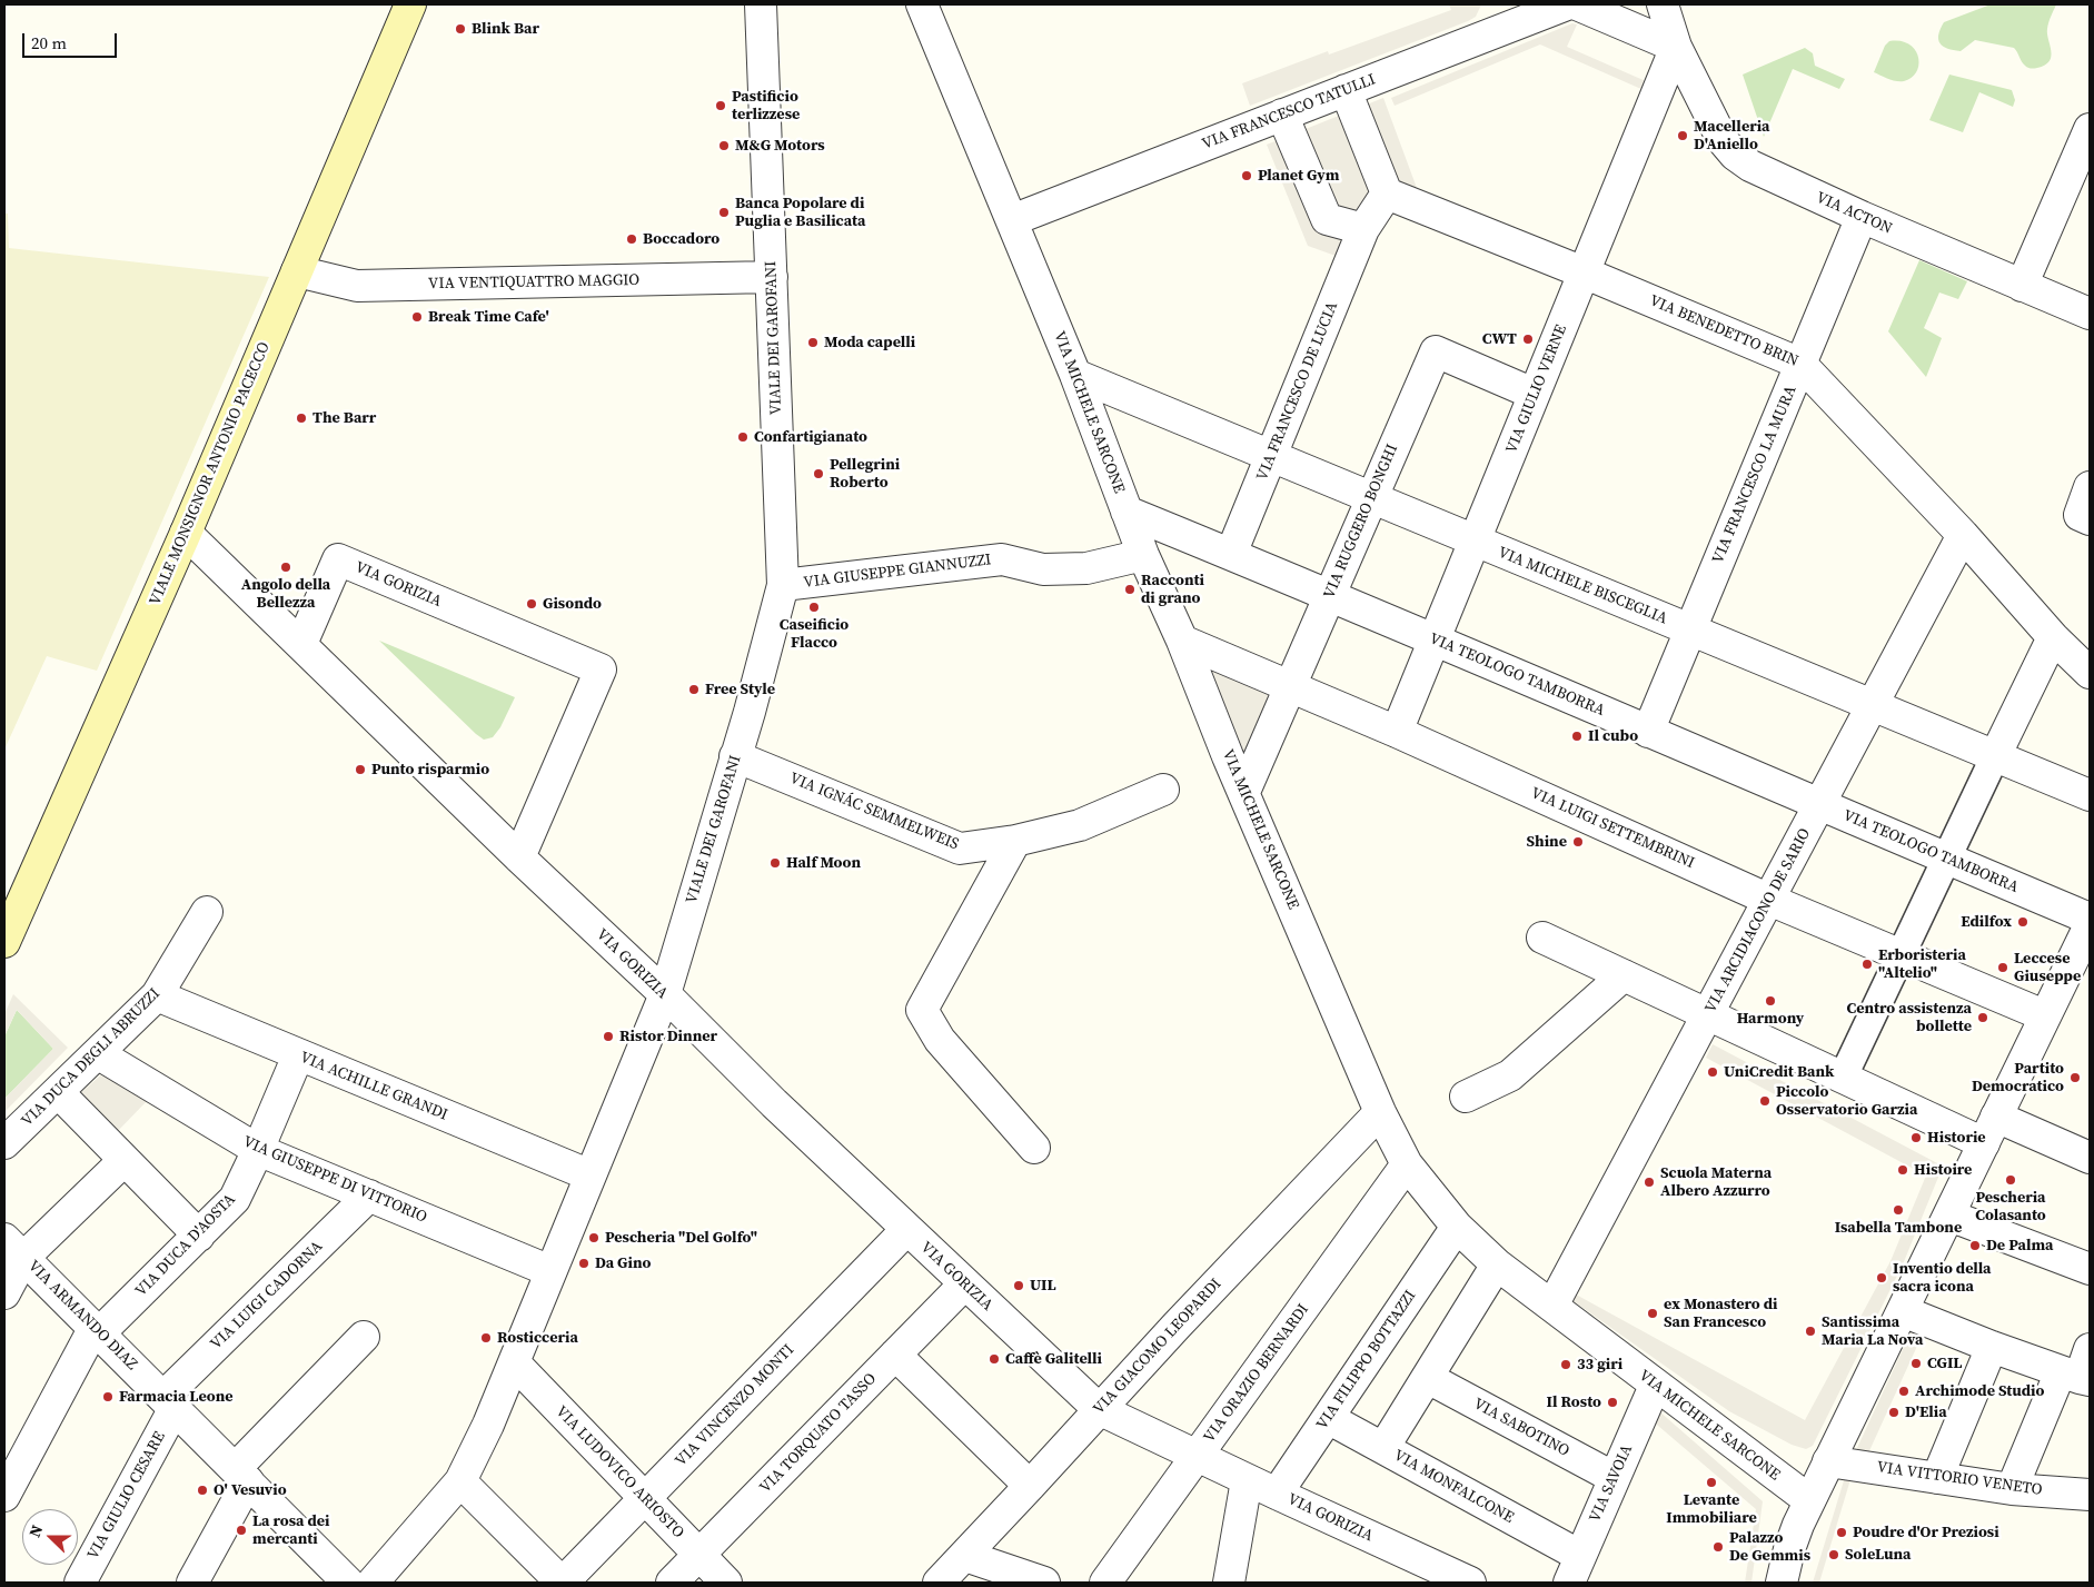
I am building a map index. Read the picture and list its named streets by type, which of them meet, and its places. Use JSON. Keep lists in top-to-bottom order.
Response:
{
  "streets": {
    "main road": ["VIALE MONSIGNOR ANTONIO PACECCO"],
    "street": [
      "VIA FRANCESCO TATULLI",
      "VIA ACTON",
      "VIA VENTIQUATTRO MAGGIO",
      "VIA BENEDETTO BRIN",
      "VIALE DEI GAROFANI",
      "VIA GIULIO VERNE",
      "VIA FRANCESCO DE LUCIA",
      "VIA MICHELE SARCONE",
      "VIA FRANCESCO LA MURA",
      "VIA RUGGERO BONGHI",
      "VIA GIUSEPPE GIANNUZZI",
      "VIA GORIZIA",
      "VIA MICHELE BISCEGLIA",
      "VIA TEOLOGO TAMBORRA",
      "VIA IGNÁC SEMMELWEIS",
      "VIA LUIGI SETTEMBRINI",
      "VIA ARCIDIACONO DE SARIO",
      "VIA DUCA DEGLI ABRUZZI",
      "VIA ACHILLE GRANDI",
      "VIA GIUSEPPE DI VITTORIO",
      "VIA DUCA D'AOSTA",
      "VIA LUIGI CADORNA",
      "VIA ARMANDO DIAZ",
      "VIA GIACOMO LEOPARDI",
      "VIA FILIPPO BOTTAZZI",
      "VIA ORAZIO BERNARDI",
      "VIA VINCENZO MONTI",
      "VIA SABOTINO",
      "VIA TORQUATO TASSO",
      "VIA LUDOVICO ARIOSTO",
      "VIA VITTORIO VENETO",
      "VIA SAVOIA",
      "VIA MONFALCONE",
      "VIA GIULIO CESARE"
    ]
  },
  "crossings": [
    ["VIA FRANCESCO TATULLI", "VIA MICHELE SARCONE"],
    ["VIA ACTON", "VIA GIULIO VERNE"],
    ["VIA ACTON", "VIA FRANCESCO LA MURA"],
    ["VIA VENTIQUATTRO MAGGIO", "VIALE DEI GAROFANI"],
    ["VIA VENTIQUATTRO MAGGIO", "VIALE MONSIGNOR ANTONIO PACECCO"],
    ["VIA BENEDETTO BRIN", "VIA GIULIO VERNE"],
    ["VIA BENEDETTO BRIN", "VIA FRANCESCO LA MURA"],
    ["VIA BENEDETTO BRIN", "VIA ARCIDIACONO DE SARIO"],
    ["VIALE DEI GAROFANI", "VIA GIUSEPPE GIANNUZZI"],
    ["VIALE DEI GAROFANI", "VIA GORIZIA"],
    ["VIALE DEI GAROFANI", "VIA IGNÁC SEMMELWEIS"],
    ["VIALE DEI GAROFANI", "VIA ACHILLE GRANDI"],
    ["VIALE DEI GAROFANI", "VIA GIUSEPPE DI VITTORIO"],
    ["VIALE DEI GAROFANI", "VIA LUDOVICO ARIOSTO"],
    ["VIA GIULIO VERNE", "VIA RUGGERO BONGHI"],
    ["VIA GIULIO VERNE", "VIA MICHELE BISCEGLIA"],
    ["VIA GIULIO VERNE", "VIA TEOLOGO TAMBORRA"],
    ["VIA GIULIO VERNE", "VIA LUIGI SETTEMBRINI"],
    ["VIA FRANCESCO DE LUCIA", "VIA MICHELE BISCEGLIA"],
    ["VIA FRANCESCO DE LUCIA", "VIA TEOLOGO TAMBORRA"],
    ["VIA MICHELE SARCONE", "VIA RUGGERO BONGHI"],
    ["VIA MICHELE SARCONE", "VIA GIUSEPPE GIANNUZZI"],
    ["VIA MICHELE SARCONE", "VIA MICHELE BISCEGLIA"],
    ["VIA MICHELE SARCONE", "VIA TEOLOGO TAMBORRA"],
    ["VIA MICHELE SARCONE", "VIA LUIGI SETTEMBRINI"],
    ["VIA MICHELE SARCONE", "VIA ARCIDIACONO DE SARIO"],
    ["VIA MICHELE SARCONE", "VIA GIACOMO LEOPARDI"],
    ["VIA MICHELE SARCONE", "VIA FILIPPO BOTTAZZI"],
    ["VIA MICHELE SARCONE", "VIA ORAZIO BERNARDI"],
    ["VIA MICHELE SARCONE", "VIA SAVOIA"],
    ["VIALE MONSIGNOR ANTONIO PACECCO", "VIA GORIZIA"],
    ["VIA FRANCESCO LA MURA", "VIA MICHELE BISCEGLIA"],
    ["VIA FRANCESCO LA MURA", "VIA TEOLOGO TAMBORRA"],
    ["VIA RUGGERO BONGHI", "VIA MICHELE BISCEGLIA"],
    ["VIA RUGGERO BONGHI", "VIA TEOLOGO TAMBORRA"],
    ["VIA RUGGERO BONGHI", "VIA LUIGI SETTEMBRINI"],
    ["VIA GORIZIA", "VIA GIACOMO LEOPARDI"],
    ["VIA GORIZIA", "VIA FILIPPO BOTTAZZI"],
    ["VIA GORIZIA", "VIA ORAZIO BERNARDI"],
    ["VIA GORIZIA", "VIA VINCENZO MONTI"],
    ["VIA GORIZIA", "VIA TORQUATO TASSO"],
    ["VIA MICHELE BISCEGLIA", "VIA ARCIDIACONO DE SARIO"],
    ["VIA TEOLOGO TAMBORRA", "VIA ARCIDIACONO DE SARIO"],
    ["VIA LUIGI SETTEMBRINI", "VIA ARCIDIACONO DE SARIO"],
    ["VIA DUCA DEGLI ABRUZZI", "VIA ACHILLE GRANDI"],
    ["VIA DUCA DEGLI ABRUZZI", "VIA GIUSEPPE DI VITTORIO"],
    ["VIA ACHILLE GRANDI", "VIA DUCA D'AOSTA"],
    ["VIA GIUSEPPE DI VITTORIO", "VIA DUCA D'AOSTA"],
    ["VIA GIUSEPPE DI VITTORIO", "VIA LUIGI CADORNA"],
    ["VIA DUCA D'AOSTA", "VIA ARMANDO DIAZ"],
    ["VIA LUIGI CADORNA", "VIA ARMANDO DIAZ"],
    ["VIA LUIGI CADORNA", "VIA GIULIO CESARE"],
    ["VIA ARMANDO DIAZ", "VIA GIULIO CESARE"],
    ["VIA FILIPPO BOTTAZZI", "VIA MONFALCONE"],
    ["VIA VINCENZO MONTI", "VIA LUDOVICO ARIOSTO"],
    ["VIA SABOTINO", "VIA SAVOIA"],
    ["VIA TORQUATO TASSO", "VIA LUDOVICO ARIOSTO"],
    ["VIA SAVOIA", "VIA MONFALCONE"]
  ],
  "places": [
    "Blink Bar",
    "Pastificio terlizzese",
    "Macelleria D'Aniello",
    "M&G Motors",
    "Planet Gym",
    "Banca Popolare di Puglia e Basilicata",
    "Boccadoro",
    "Break Time Cafe'",
    "CWT",
    "Moda capelli",
    "The Barr",
    "Confartigianato",
    "Pellegrini Roberto",
    "Angolo della Bellezza",
    "Racconti di grano",
    "Gisondo",
    "Caseificio Flacco",
    "Free Style",
    "Il cubo",
    "Punto risparmio",
    "Shine",
    "Half Moon",
    "Edilfox",
    "Erboristeria \"Altelio\"",
    "Leccese Giuseppe",
    "Harmony",
    "Centro assistenza bollette",
    "Ristor Dinner",
    "UniCredit Bank",
    "Partito Democratico",
    "Piccolo Osservatorio Garzia",
    "Historie",
    "Histoire",
    "Pescheria Colasanto",
    "Scuola Materna Albero Azzurro",
    "Isabella Tambone",
    "Pescheria \"Del Golfo\"",
    "De Palma",
    "Da Gino",
    "Inventio della sacra icona",
    "UIL",
    "ex Monastero di San Francesco",
    "Santissima Maria La Nova",
    "Rosticceria",
    "Caffè Galitelli",
    "CGIL",
    "33 giri",
    "Archimode Studio",
    "Farmacia Leone",
    "Il Rosto",
    "D'Elia",
    "Levante Immobiliare",
    "O' Vesuvio",
    "La rosa dei mercanti",
    "Poudre d'Or Preziosi",
    "Palazzo De Gemmis",
    "SoleLuna"
  ],
  "scale_bar": "20 m",
  "north": "left"
}
